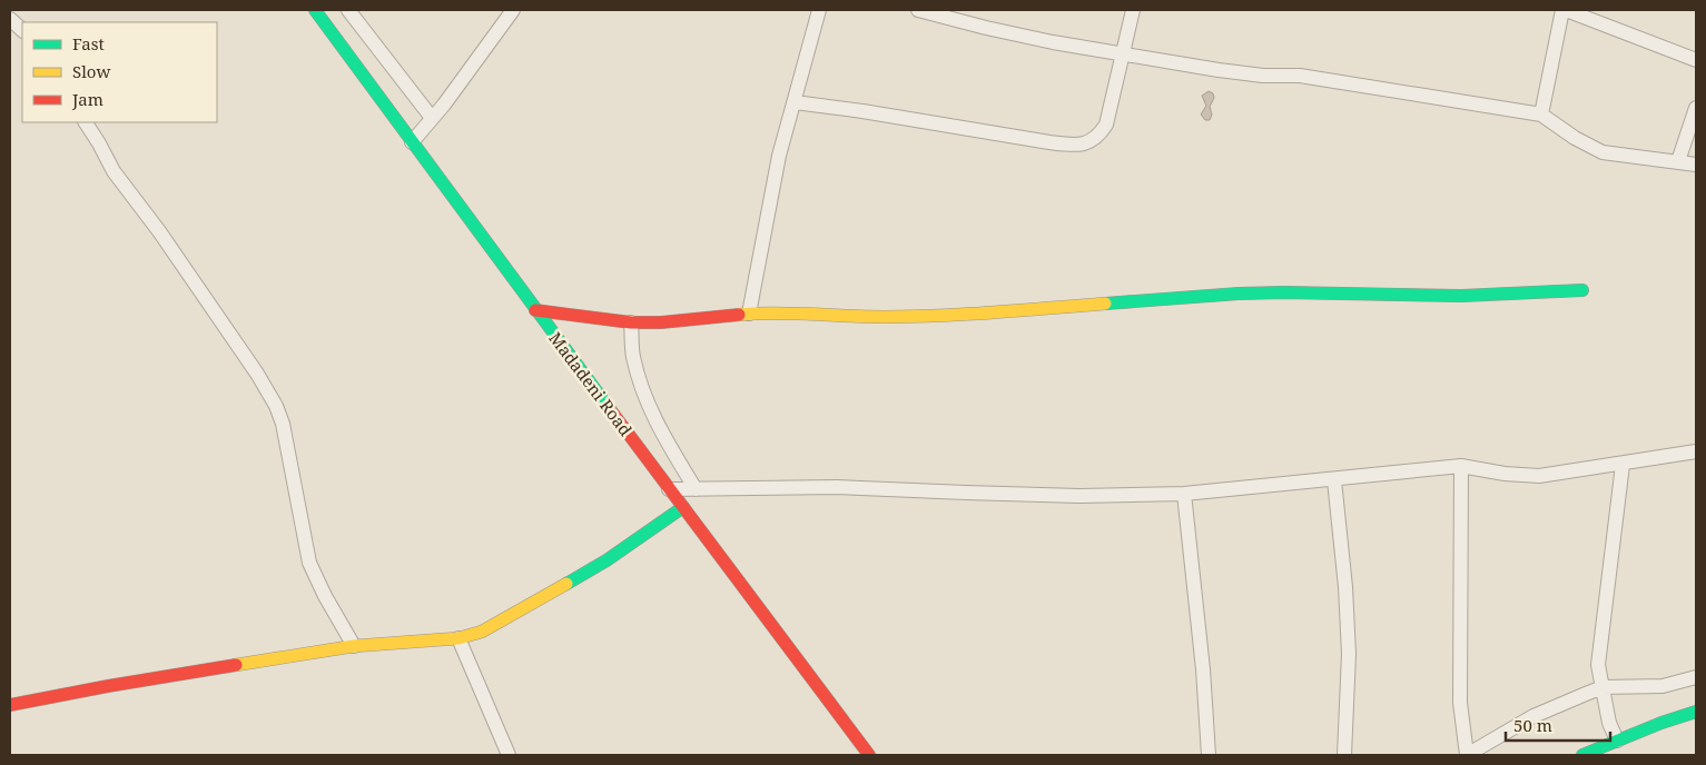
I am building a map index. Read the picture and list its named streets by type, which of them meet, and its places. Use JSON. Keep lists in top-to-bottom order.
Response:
{
  "streets": {
    "street": ["Madadeni Road"]
  },
  "legend": ["Fast", "Slow", "Jam"],
  "scale_bar": "50 m"
}
